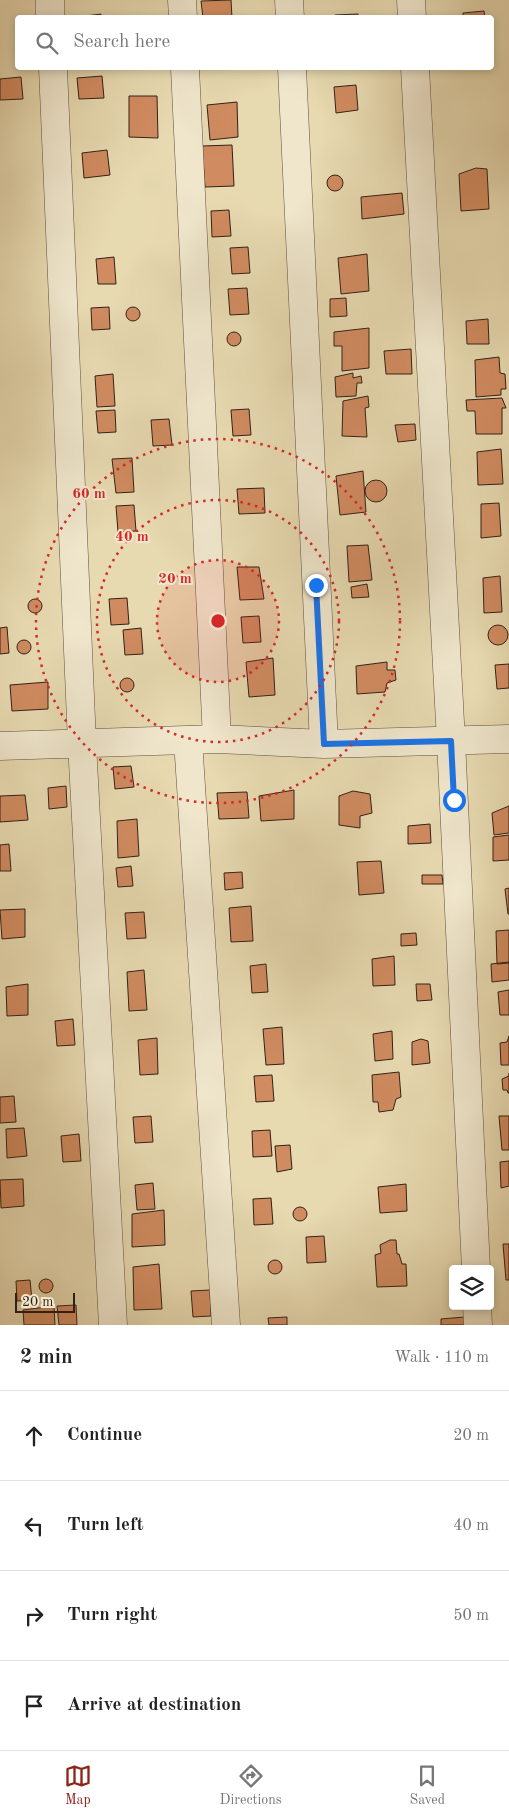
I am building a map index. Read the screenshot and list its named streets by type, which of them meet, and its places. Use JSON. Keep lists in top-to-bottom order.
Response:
{
  "scale_bar": "20 m",
  "page": {
    "search": "Search here",
    "scale": "20 m",
    "heading": ["2 min", "Walk · 110 m"],
    "list": [
      ["Continue", "20 m"],
      ["Turn left", "40 m"],
      ["Turn right", "50 m"],
      "Arrive at destination"
    ],
    "nav": ["Map", "Directions", "Saved"]
  },
  "rings": ["60 m", "40 m", "20 m"]
}
